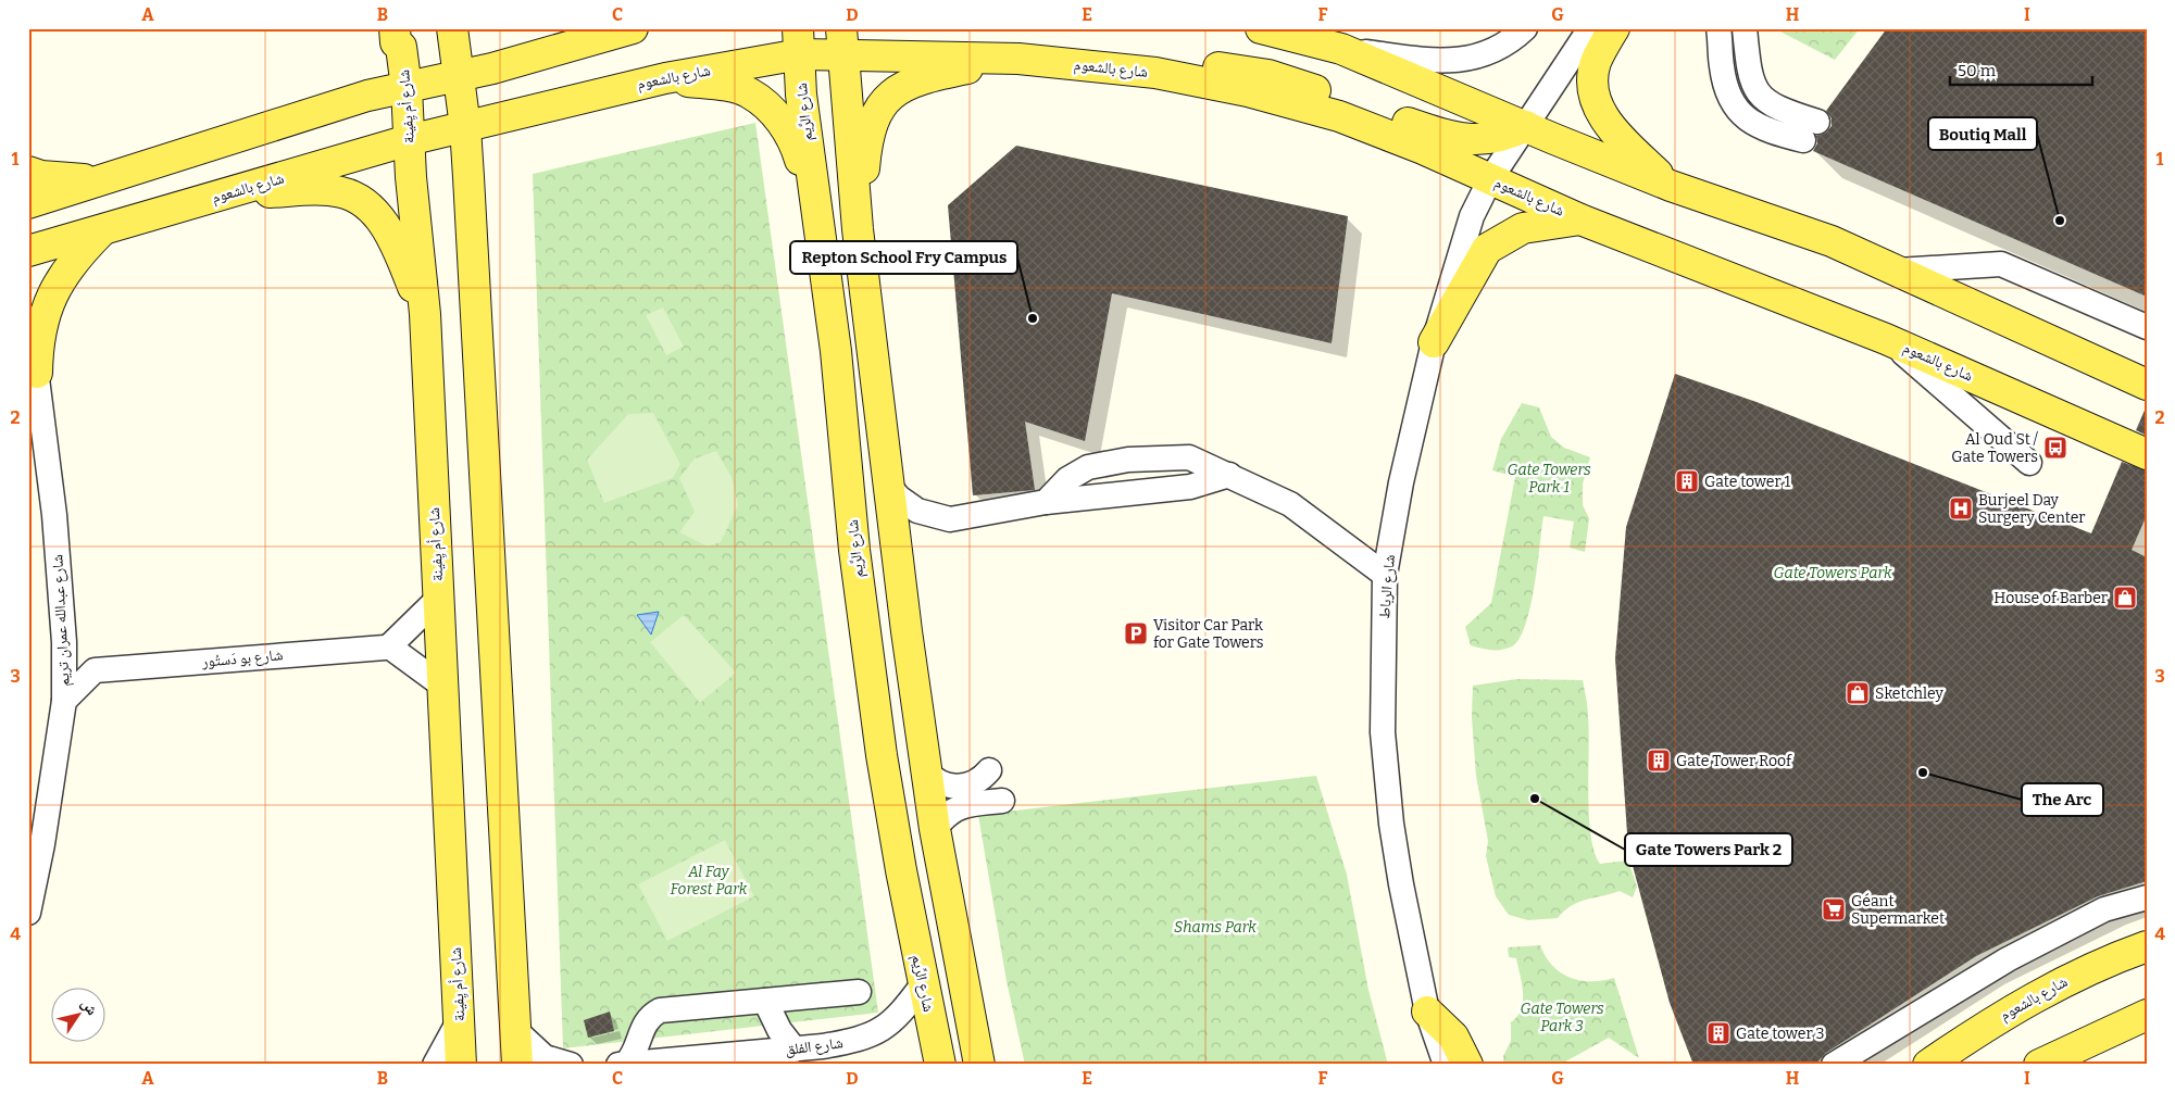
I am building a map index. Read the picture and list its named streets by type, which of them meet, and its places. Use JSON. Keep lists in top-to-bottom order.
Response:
{
  "streets": {
    "main road": ["شارع بالشعوم", "شارع أم يِفينة", "شارع الرِّيم"],
    "street": [
      "شارع الرباط",
      "شارع عبدالله عمران تريم",
      "شارع بو دَستُور",
      "شارع الفلق"
    ]
  },
  "crossings": [
    ["شارع بالشعوم", "شارع أم يِفينة"],
    ["شارع بالشعوم", "شارع الرِّيم"],
    ["شارع بالشعوم", "شارع الرباط"],
    ["شارع الرِّيم", "شارع الفلق"]
  ],
  "parks": [
    "Gate Towers Park 1",
    "Gate Towers Park",
    "Al Fay Forest Park",
    "Shams Park",
    "Gate Towers Park 3"
  ],
  "places": {
    "other": [
      "Boutiq Mall",
      "Repton School Fry Campus",
      "The Arc",
      "Gate Towers Park 2"
    ],
    "bus stop": ["Al Oud St / Gate Towers"],
    "building": ["Gate tower 1", "Gate Tower Roof", "Gate tower 3"],
    "hospital": ["Burjeel Day Surgery Center"],
    "shop": ["House of Barber", "Sketchley"],
    "parking": ["Visitor Car Park for Gate Towers"],
    "supermarket": ["Géant Supermarket"]
  },
  "scale_bar": "50 m",
  "north": "top right",
  "grid": {
    "columns": [
      "A",
      "B",
      "C",
      "D",
      "E",
      "F",
      "G",
      "H",
      "I"
    ],
    "rows": [
      "1",
      "2",
      "3",
      "4"
    ]
  }
}
